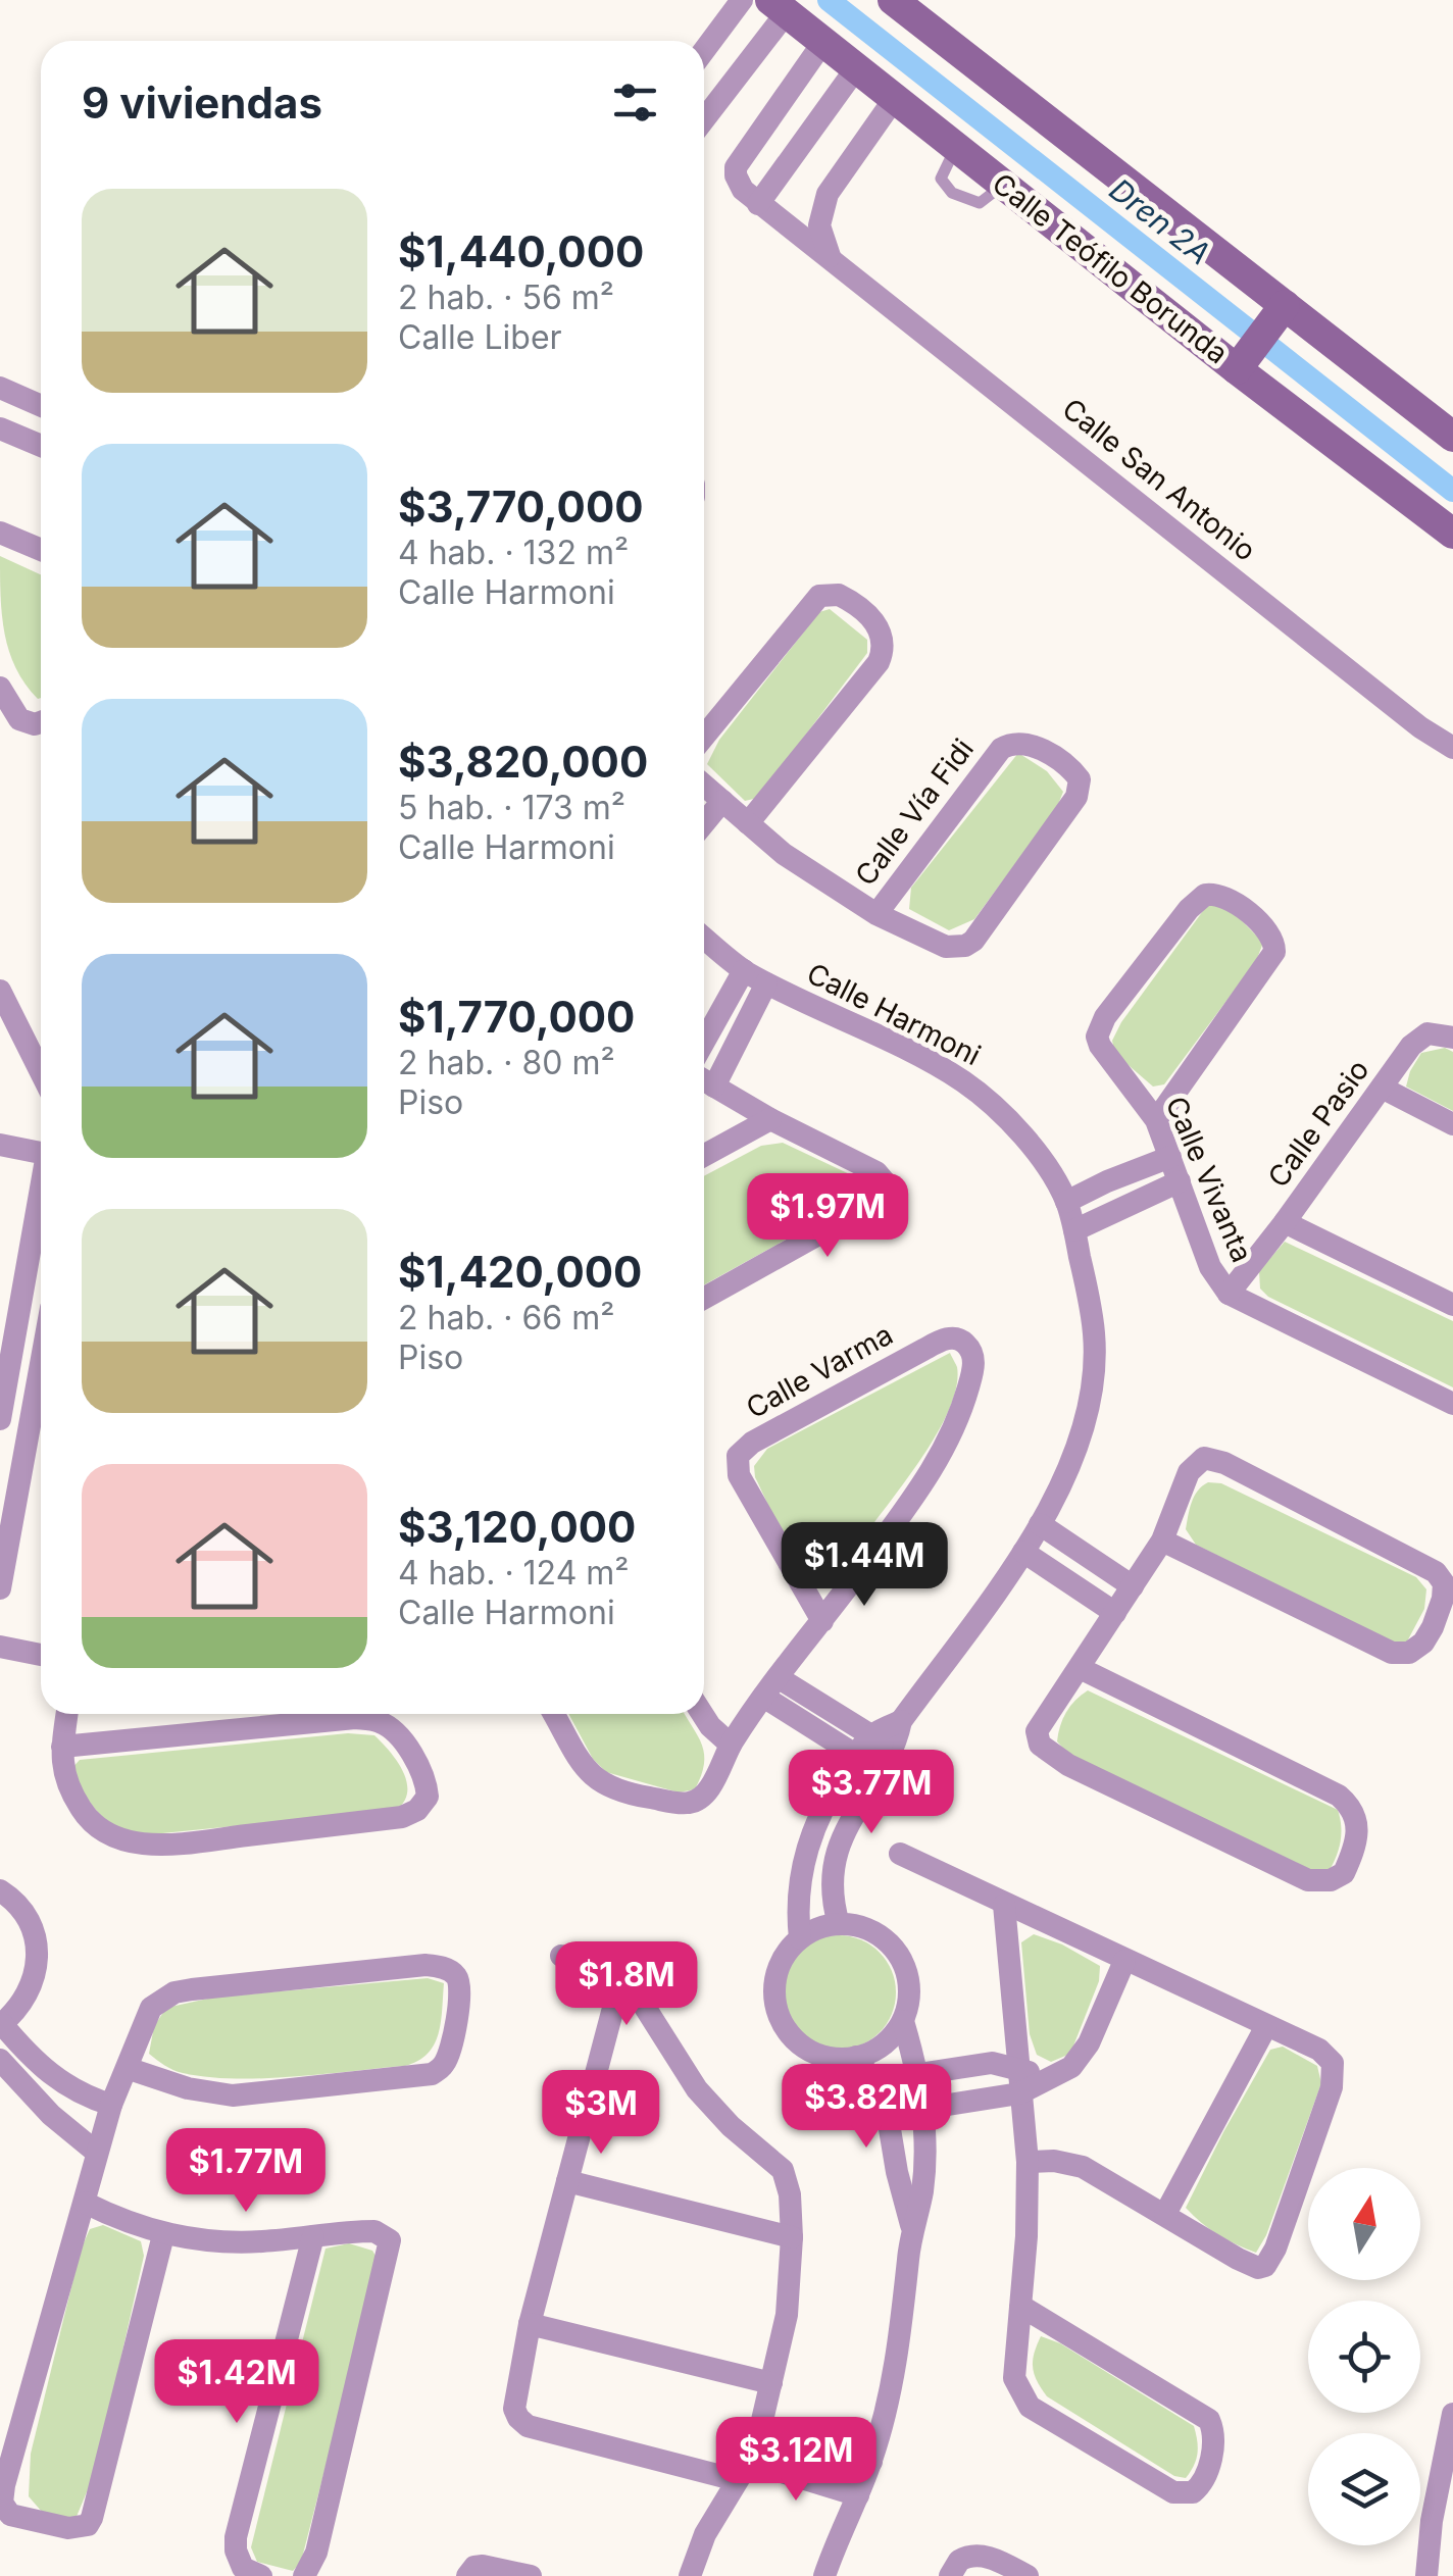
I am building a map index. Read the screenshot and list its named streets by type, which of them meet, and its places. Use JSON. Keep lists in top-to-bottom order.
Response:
{
  "streets": {
    "main road": ["Calle Teófilo Borunda"],
    "street": [
      "Calle San Antonio",
      "Calle Vía Fidi",
      "Calle Harmoni",
      "Calle Pasio",
      "Calle Vivanta",
      "Calle Varma"
    ]
  },
  "crossings": [
    ["Calle Teófilo Borunda", "Calle San Antonio"],
    ["Calle Pasio", "Calle Vivanta"]
  ],
  "water": ["Dren 2A"],
  "north": "top",
  "page": {
    "heading": "9 viviendas",
    "list": [
      {
        "name": "$1,440,000",
        "note": "2 hab. · 56 m² · Calle Liber"
      },
      {
        "name": "$3,770,000",
        "note": "4 hab. · 132 m² · Calle Harmoni"
      },
      {
        "name": "$3,820,000",
        "note": "5 hab. · 173 m² · Calle Harmoni"
      },
      {
        "name": "$1,770,000",
        "note": "2 hab. · 80 m² · Piso"
      },
      {
        "name": "$1,420,000",
        "note": "2 hab. · 66 m² · Piso"
      },
      {
        "name": "$3,120,000",
        "note": "4 hab. · 124 m² · Calle Harmoni"
      }
    ],
    "price": [
      "$1.97M",
      "$1.44M",
      "$3.77M",
      "$1.8M",
      "$3.82M",
      "$3M",
      "$1.77M",
      "$1.42M",
      "$3.12M"
    ]
  }
}
